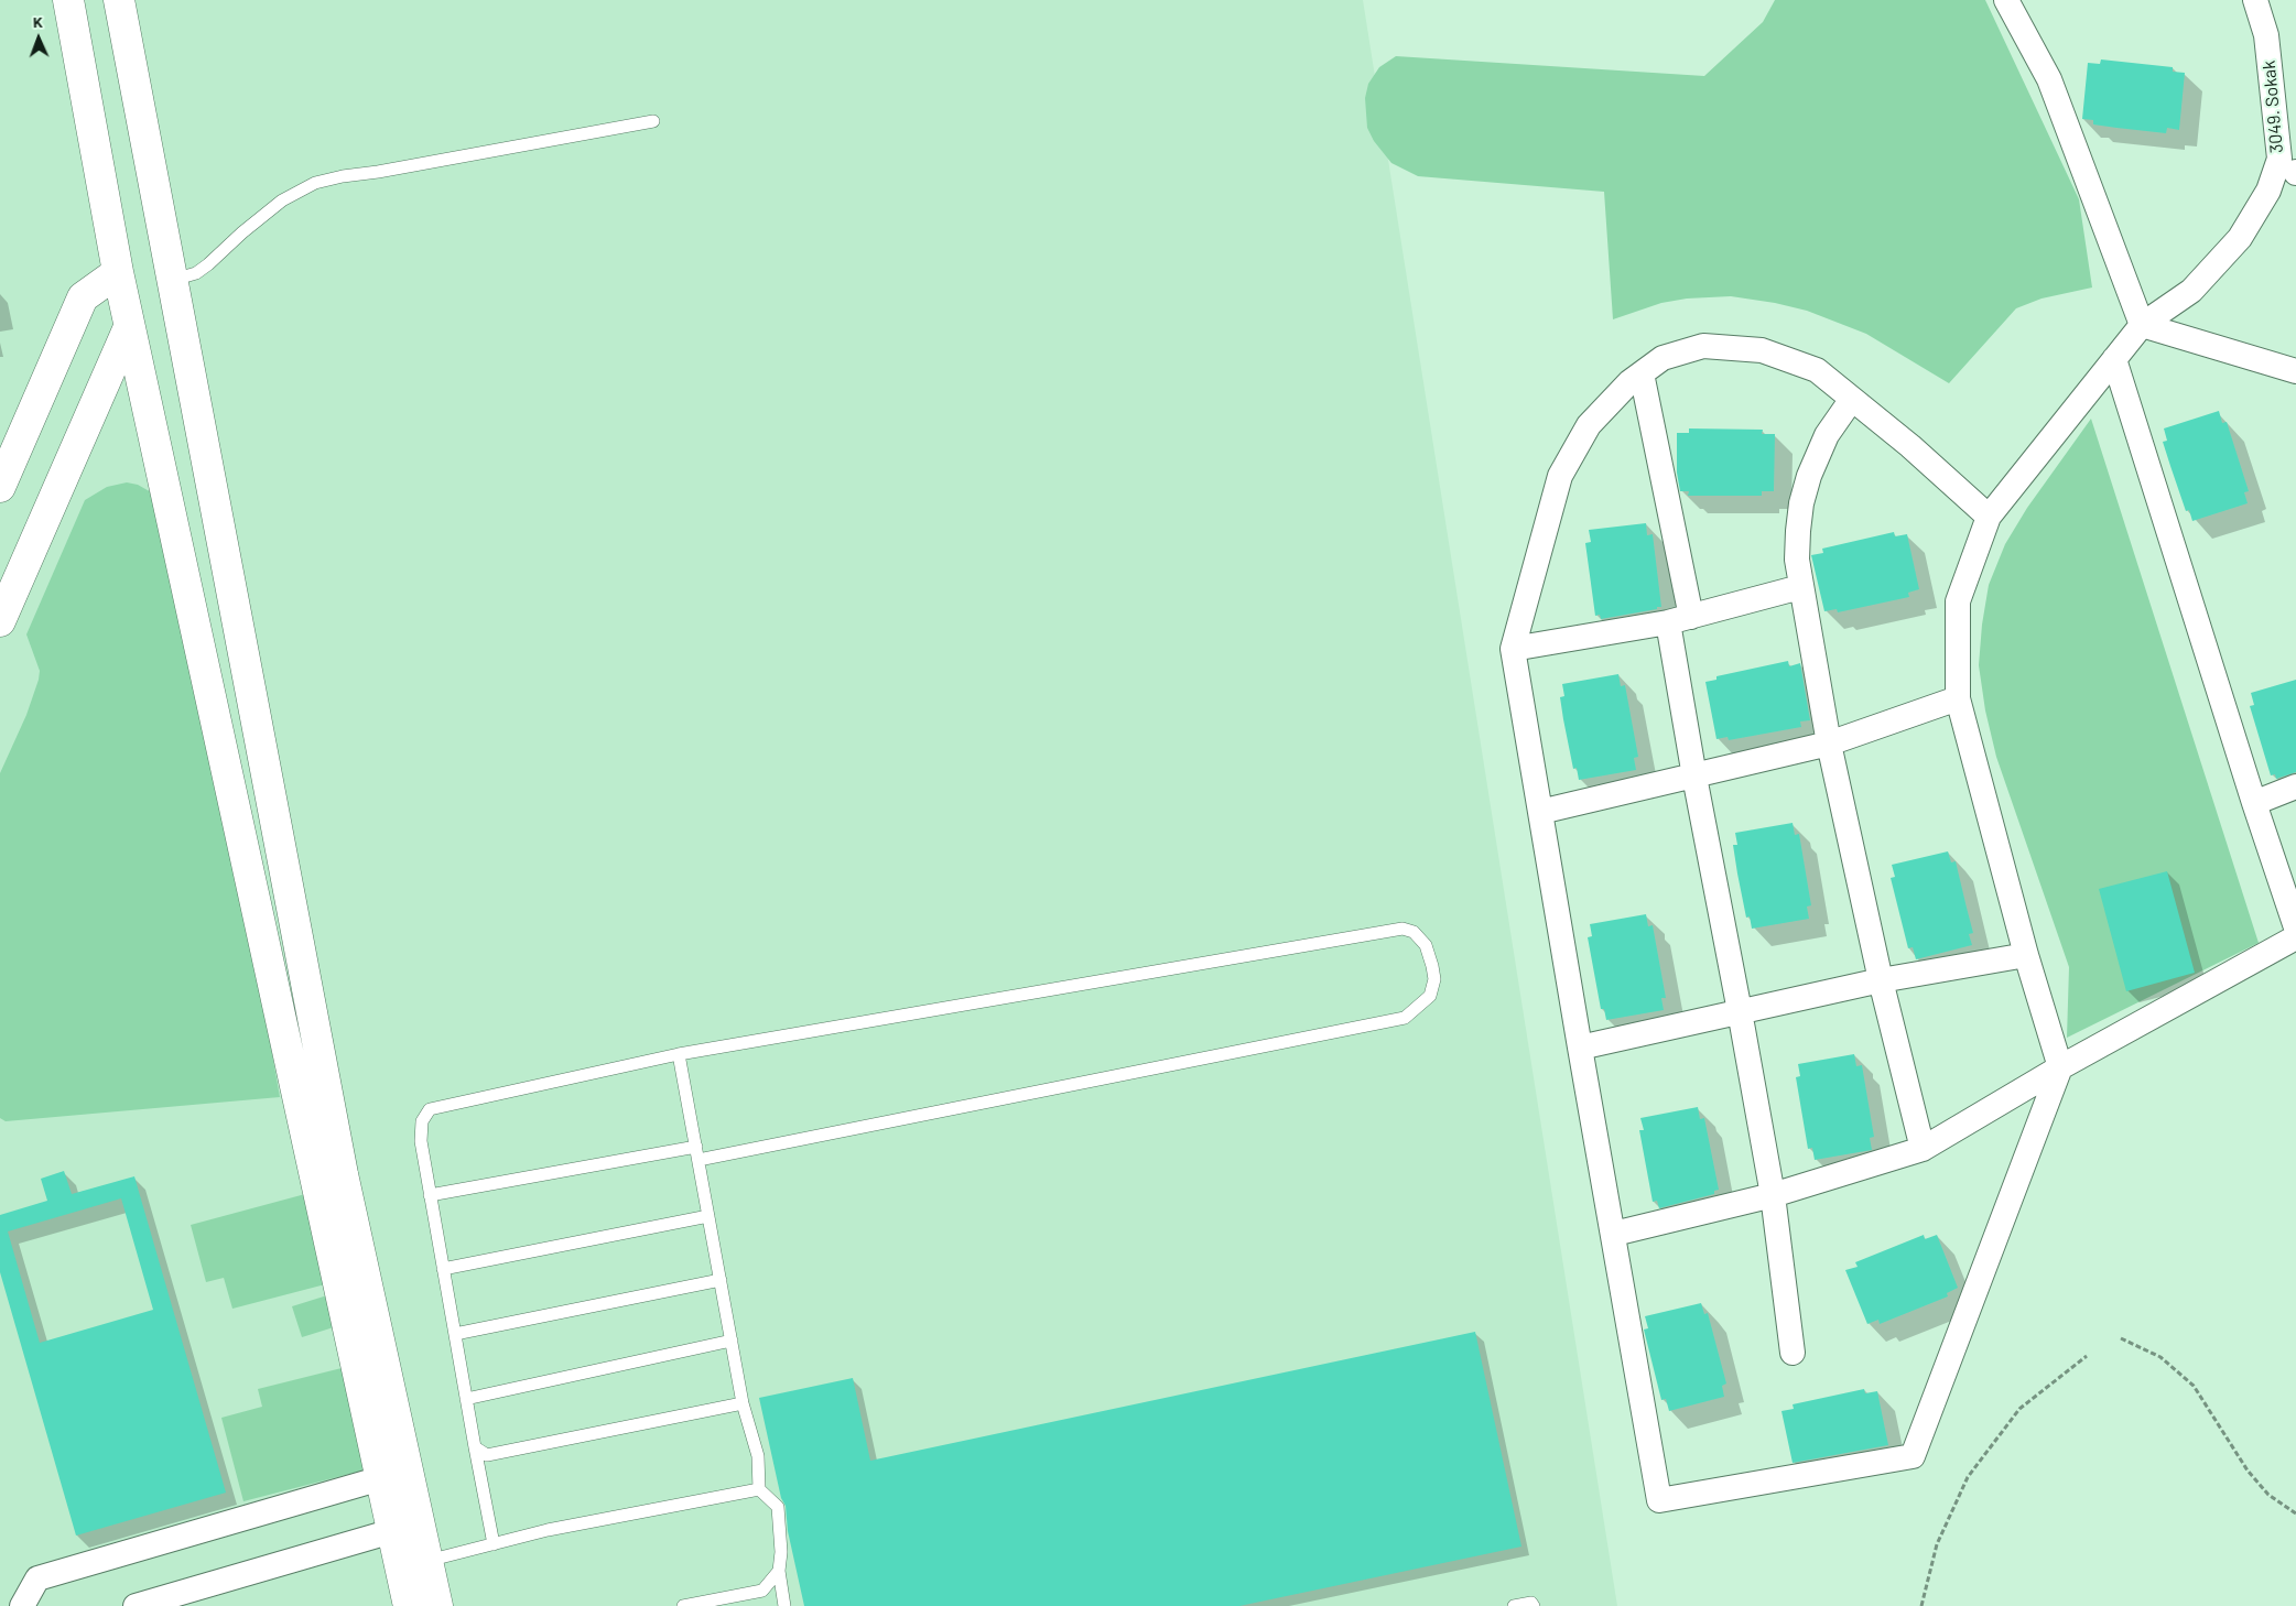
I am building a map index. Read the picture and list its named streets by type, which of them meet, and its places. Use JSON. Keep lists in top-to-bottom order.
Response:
{
  "streets": {
    "street": ["3049. Sokak"]
  },
  "north": "top"
}
